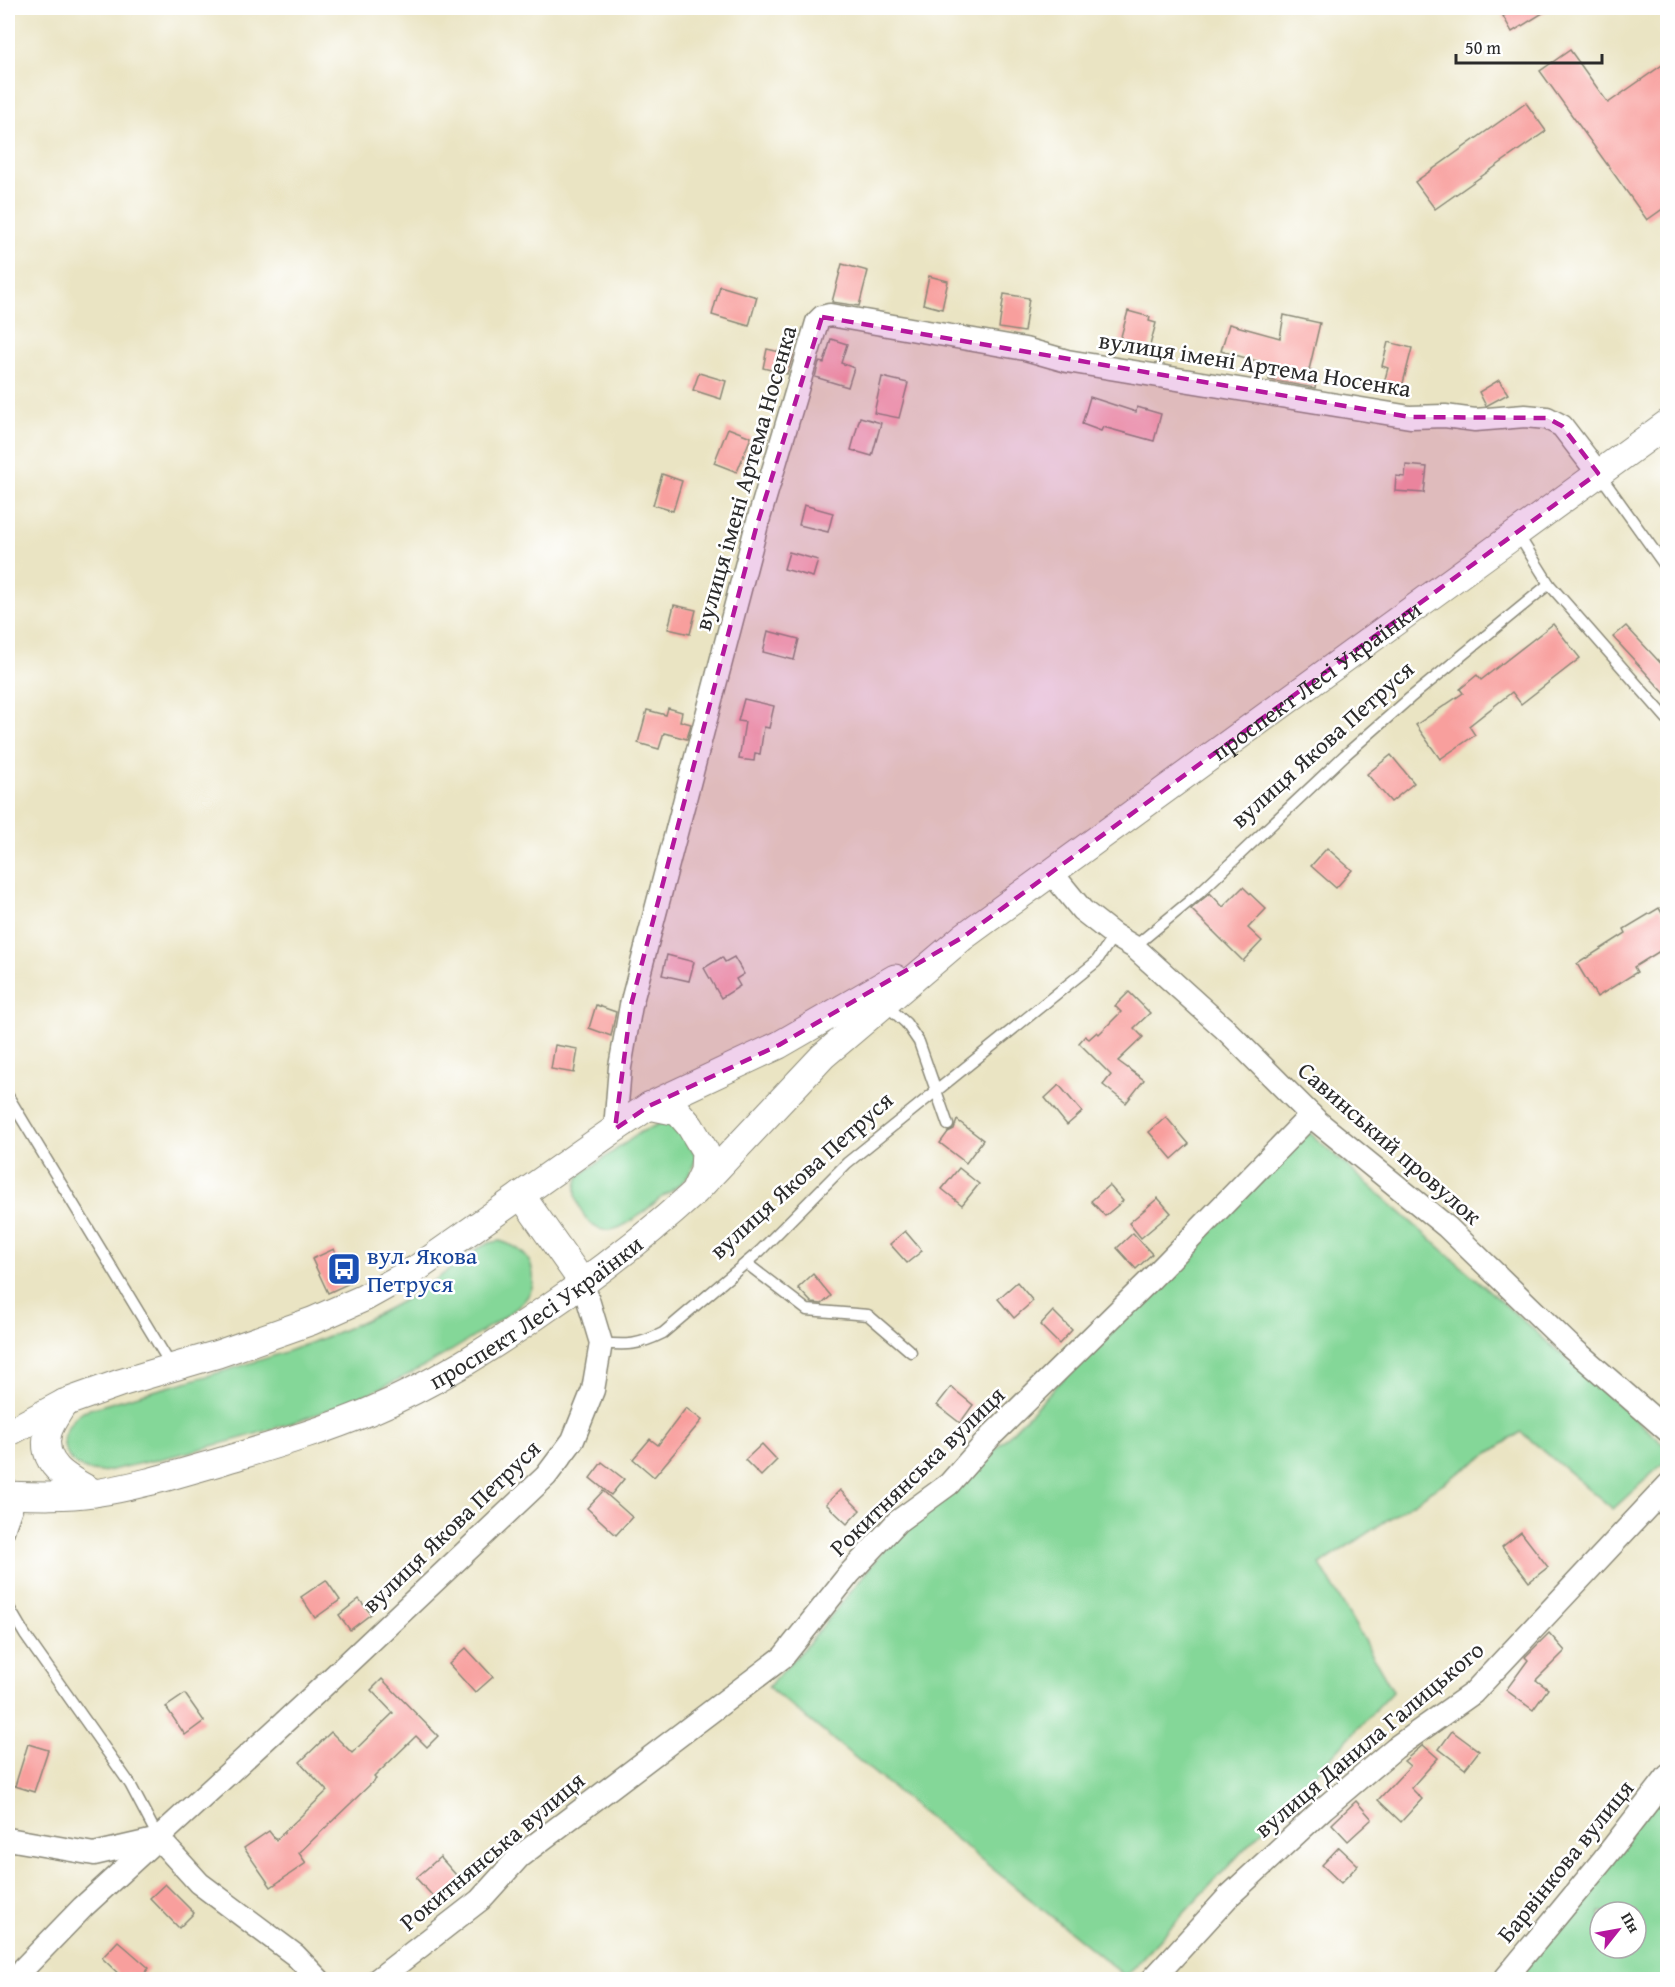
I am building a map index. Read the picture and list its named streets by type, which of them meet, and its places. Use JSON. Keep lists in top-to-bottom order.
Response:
{
  "streets": {
    "street": [
      "вулиця імені Артема Носенка",
      "проспект Лесі Українки",
      "вулиця Якова Петруся",
      "Савинський провулок",
      "Рокитнянська вулиця",
      "вулиця Данила Галицького",
      "Барвінкова вулиця"
    ]
  },
  "crossings": [
    ["вулиця імені Артема Носенка", "проспект Лесі Українки"],
    ["проспект Лесі Українки", "Савинський провулок"],
    ["вулиця Якова Петруся", "Савинський провулок"],
    ["Савинський провулок", "Рокитнянська вулиця"]
  ],
  "places": {
    "bus stop": ["вул. Якова Петруся"]
  },
  "scale_bar": "50 m",
  "north": "top right"
}
